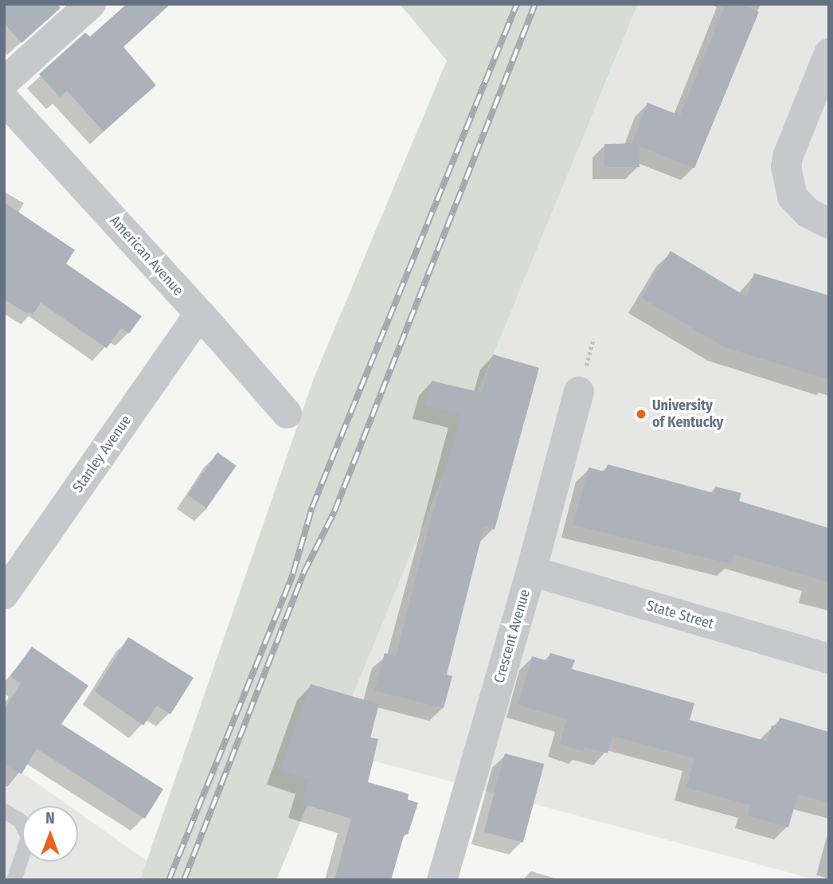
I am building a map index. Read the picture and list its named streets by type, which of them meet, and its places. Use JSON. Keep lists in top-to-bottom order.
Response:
{
  "streets": {
    "street": [
      "American Avenue",
      "Stanley Avenue",
      "State Street",
      "Crescent Avenue"
    ]
  },
  "crossings": [
    ["American Avenue", "Stanley Avenue"],
    ["State Street", "Crescent Avenue"]
  ],
  "places": ["University of Kentucky"],
  "north": "top"
}
